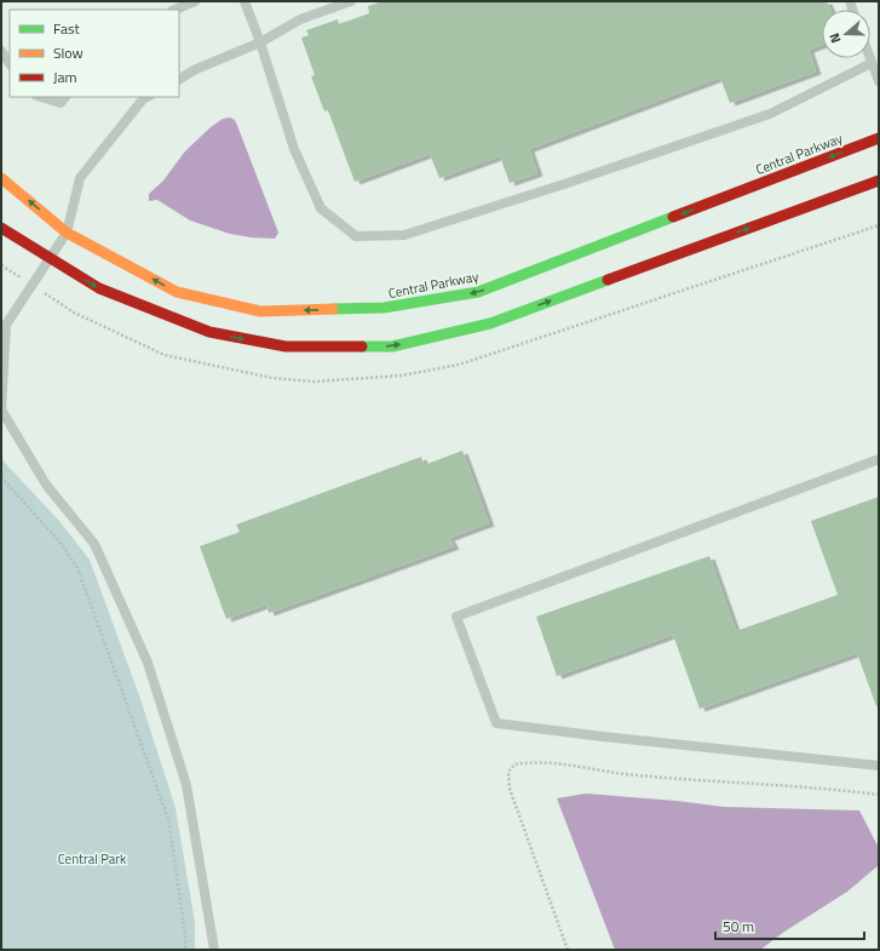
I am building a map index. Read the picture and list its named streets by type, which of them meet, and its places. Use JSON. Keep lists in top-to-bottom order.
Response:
{
  "streets": {
    "street": ["Central Parkway"]
  },
  "parks": ["Central Park"],
  "legend": ["Fast", "Slow", "Jam"],
  "scale_bar": "50 m",
  "north": "left"
}
